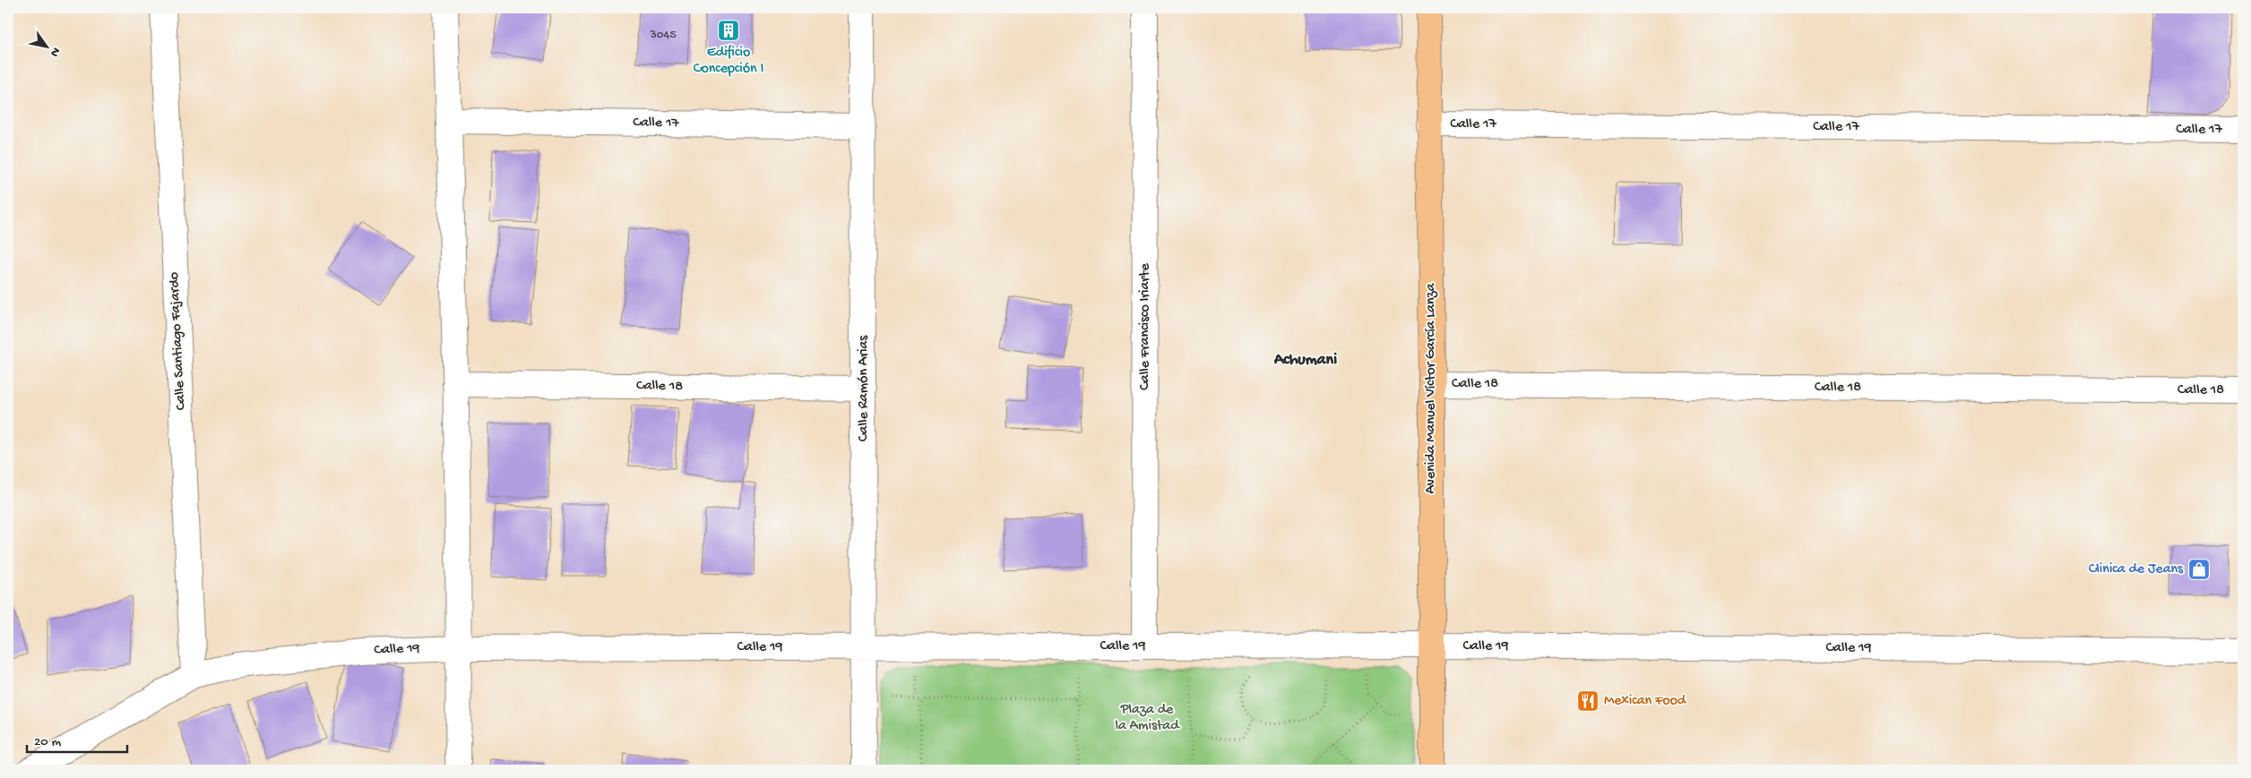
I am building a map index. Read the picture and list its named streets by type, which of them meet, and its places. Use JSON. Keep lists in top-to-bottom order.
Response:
{
  "streets": {
    "main road": ["Avenida Manuel Víctor García Lanza"],
    "street": [
      "Calle 17",
      "Calle Francisco Iriarte",
      "Calle Santiago Fajardo",
      "Calle 18",
      "Calle Ramón Arias",
      "Calle 19"
    ]
  },
  "crossings": [
    ["Calle 17", "Calle Ramón Arias"],
    ["Calle 17", "Avenida Manuel Víctor García Lanza"],
    ["Calle Francisco Iriarte", "Calle 19"],
    ["Calle Santiago Fajardo", "Calle 19"],
    ["Calle 18", "Calle Ramón Arias"],
    ["Calle 18", "Avenida Manuel Víctor García Lanza"],
    ["Calle Ramón Arias", "Calle 19"],
    ["Avenida Manuel Víctor García Lanza", "Calle 19"]
  ],
  "districts": ["Achumani"],
  "parks": ["Plaza de la Amistad"],
  "places": {
    "building": ["Edificio Concepción I"],
    "shop": ["Clinica de Jeans"],
    "restaurant": ["Mexican Food"]
  },
  "house_numbers": ["3045"],
  "scale_bar": "20 m",
  "north": "bottom right"
}
